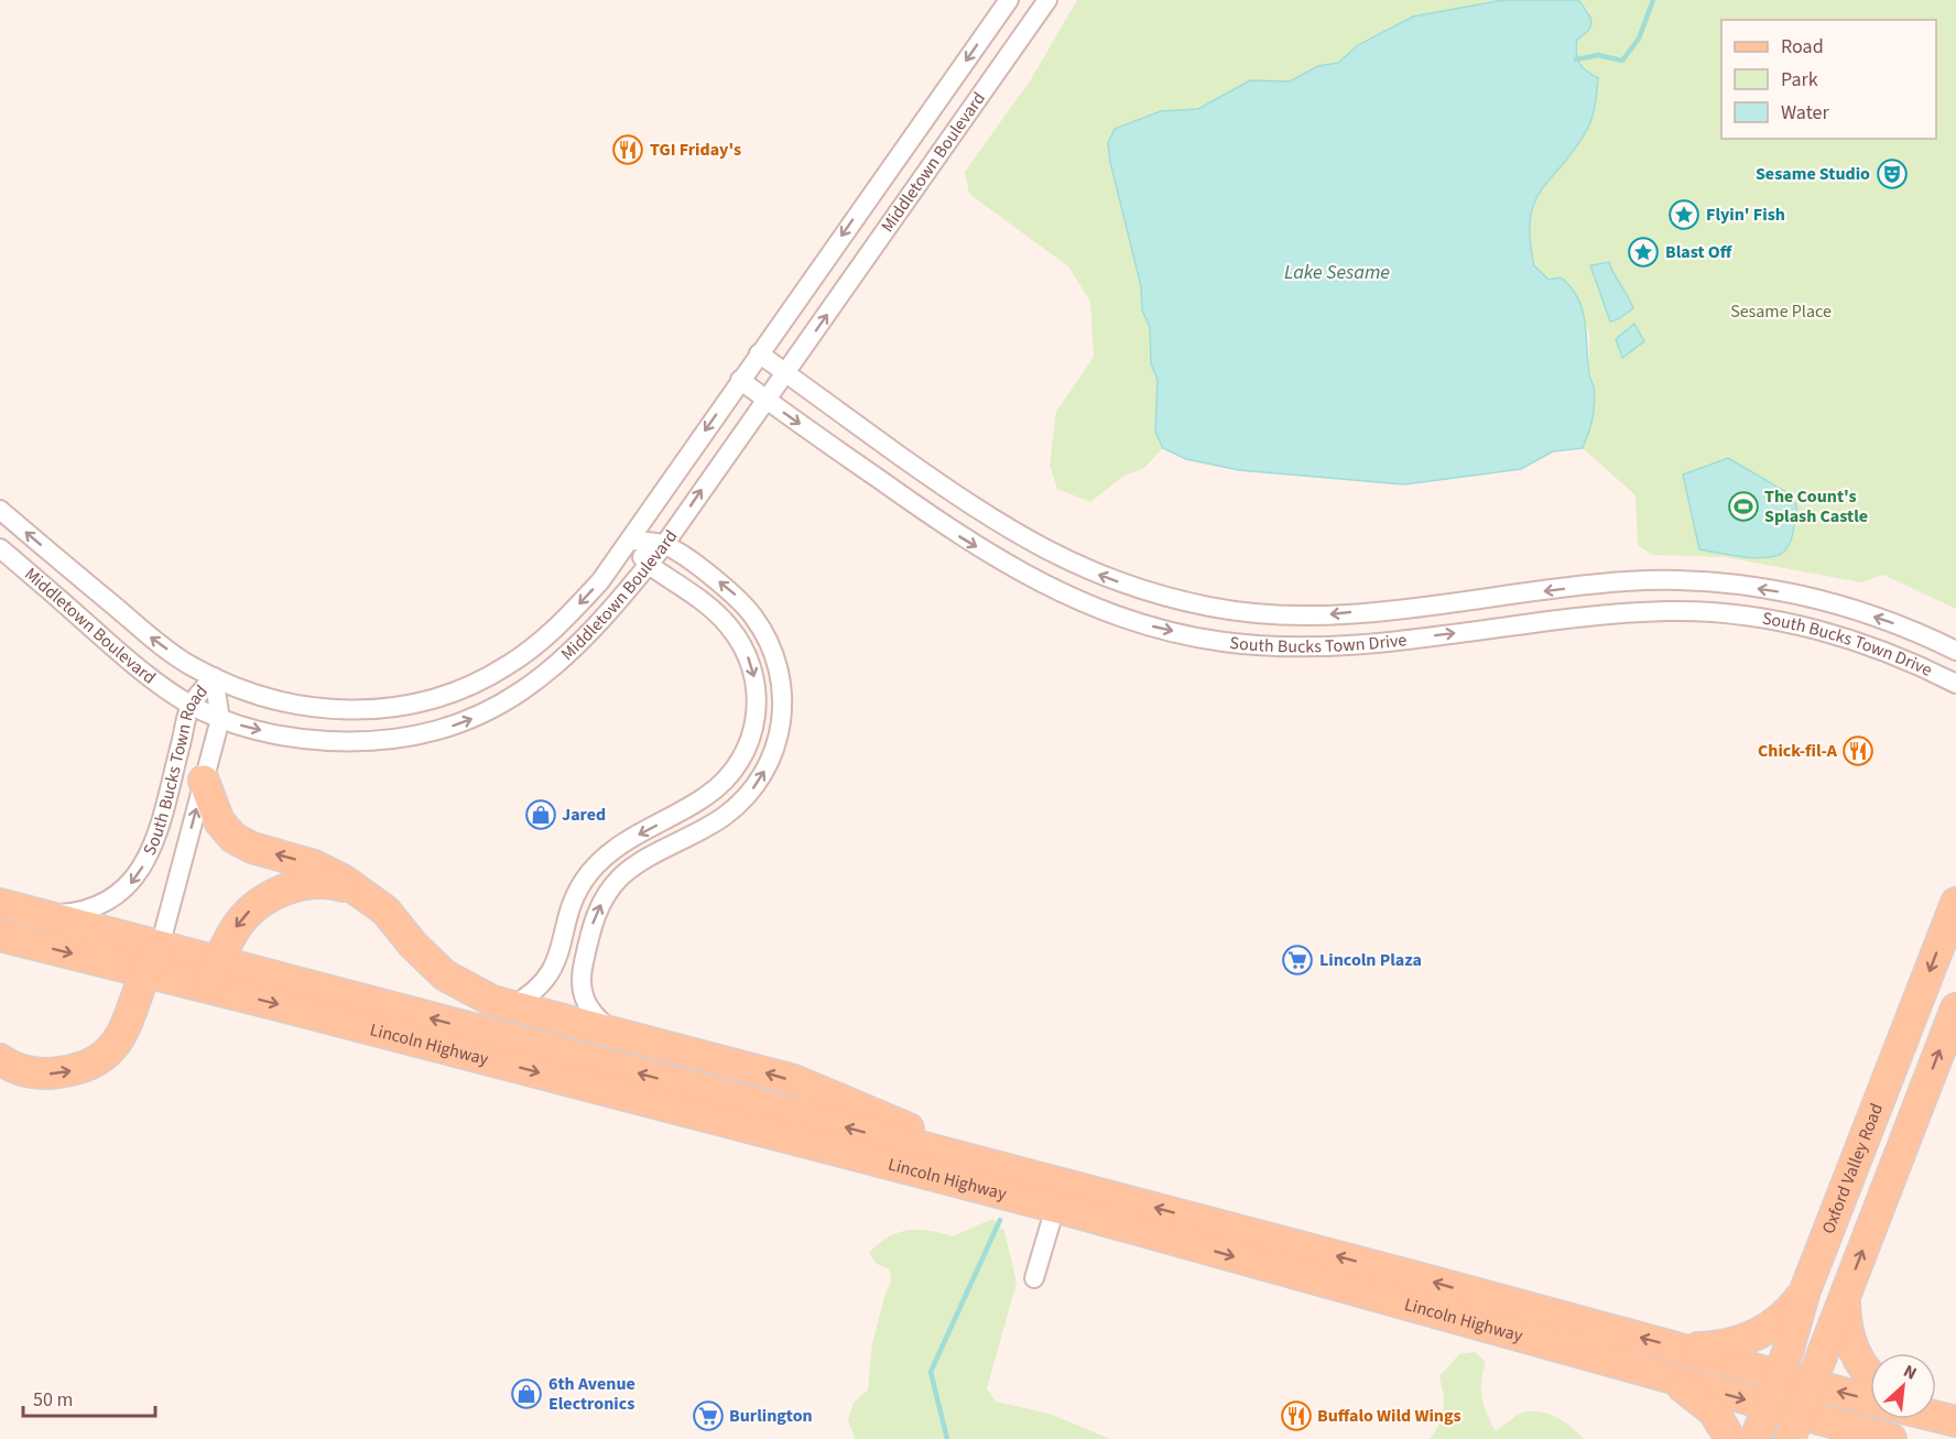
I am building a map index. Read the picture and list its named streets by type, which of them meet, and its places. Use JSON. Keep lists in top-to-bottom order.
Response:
{
  "streets": {
    "main road": ["Lincoln Highway", "Oxford Valley Road"],
    "street": ["Middletown Boulevard", "South Bucks Town Drive", "South Bucks Town Road"]
  },
  "crossings": [
    ["Middletown Boulevard", "South Bucks Town Drive"],
    ["Middletown Boulevard", "South Bucks Town Road"],
    ["South Bucks Town Road", "Lincoln Highway"],
    ["Lincoln Highway", "Oxford Valley Road"]
  ],
  "water": ["Lake Sesame"],
  "parks": ["Sesame Place"],
  "places": {
    "restaurant": ["TGI Friday's", "Chick-fil-A", "Buffalo Wild Wings"],
    "theatre": ["Sesame Studio"],
    "place": ["Flyin' Fish", "Blast Off"],
    "sports": ["The Count's Splash Castle"],
    "shop": ["Jared", "6th Avenue Electronics"],
    "supermarket": ["Lincoln Plaza", "Burlington"]
  },
  "legend": ["Road", "Park", "Water"],
  "scale_bar": "50 m",
  "north": "top right"
}
